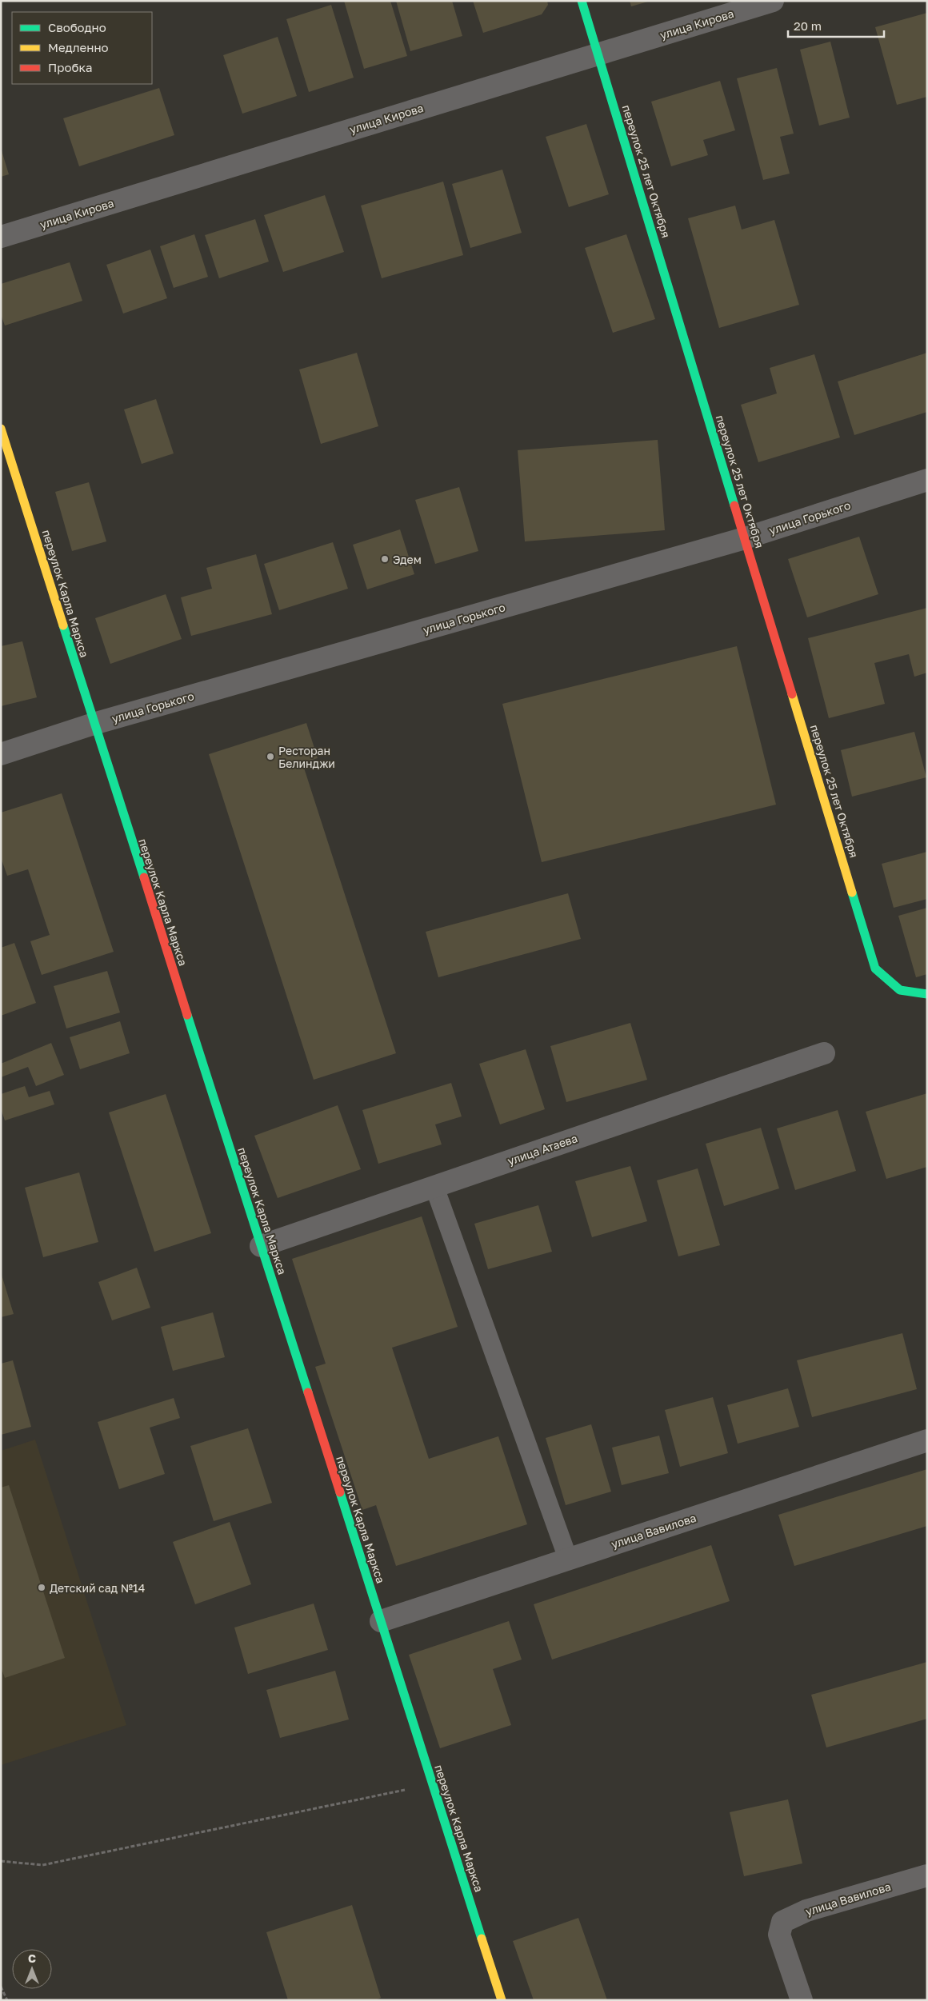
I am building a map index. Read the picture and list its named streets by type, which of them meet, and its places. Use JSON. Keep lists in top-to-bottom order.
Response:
{
  "streets": {
    "street": [
      "улица Кирова",
      "переулок 25 лет Октября",
      "улица Горького",
      "переулок Карла Маркса",
      "улица Атаева",
      "улица Вавилова"
    ]
  },
  "crossings": [
    ["улица Кирова", "переулок 25 лет Октября"],
    ["переулок 25 лет Октября", "улица Горького"],
    ["улица Горького", "переулок Карла Маркса"],
    ["переулок Карла Маркса", "улица Атаева"],
    ["переулок Карла Маркса", "улица Вавилова"]
  ],
  "places": ["Эдем", "Ресторан Белинджи", "Детский сад №14"],
  "legend": ["Свободно", "Медленно", "Пробка"],
  "scale_bar": "20 m",
  "north": "top"
}
